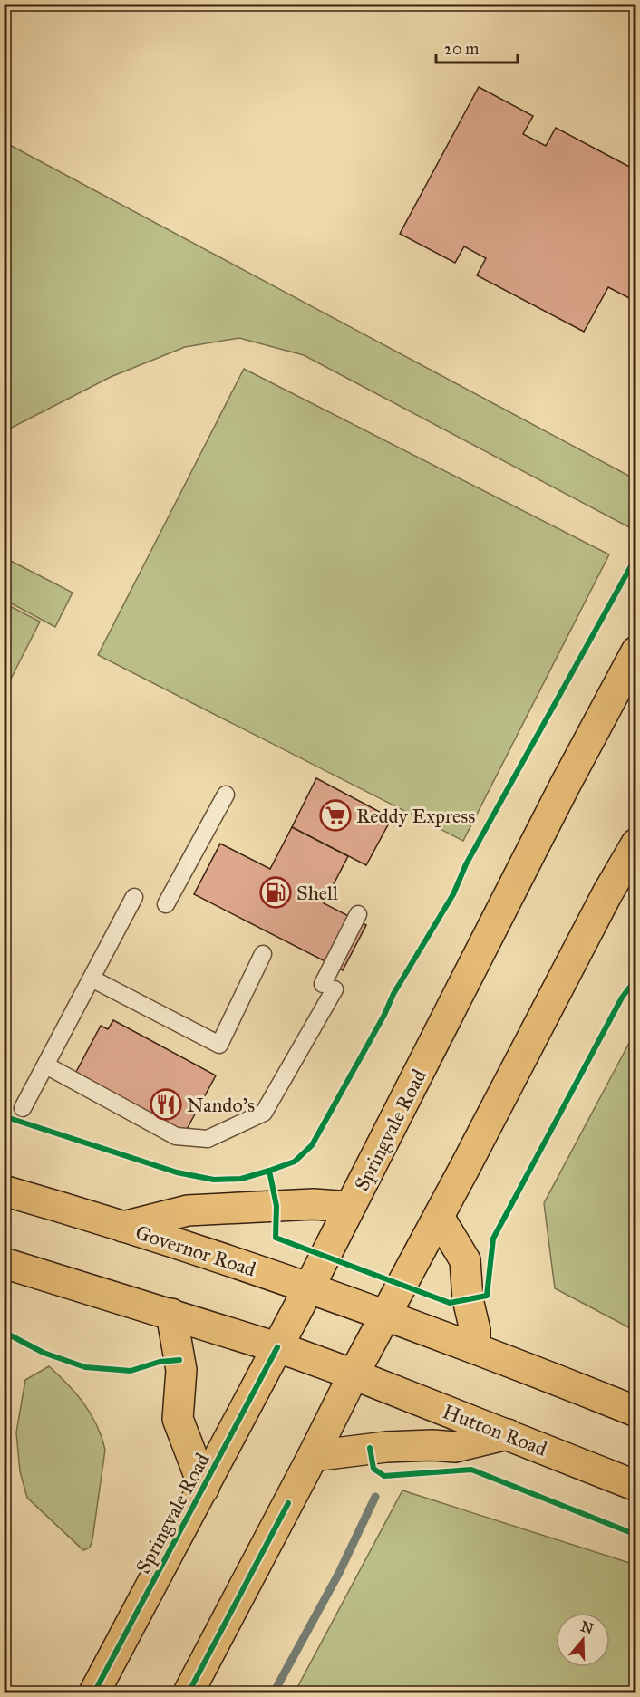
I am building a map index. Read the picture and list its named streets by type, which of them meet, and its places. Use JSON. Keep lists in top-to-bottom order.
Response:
{
  "streets": {
    "main road": ["Springvale Road", "Governor Road", "Hutton Road"]
  },
  "crossings": [
    ["Springvale Road", "Governor Road"]
  ],
  "places": {
    "supermarket": ["Reddy Express"],
    "fuel station": ["Shell"],
    "restaurant": ["Nando's"]
  },
  "scale_bar": "20 m",
  "north": "top"
}
